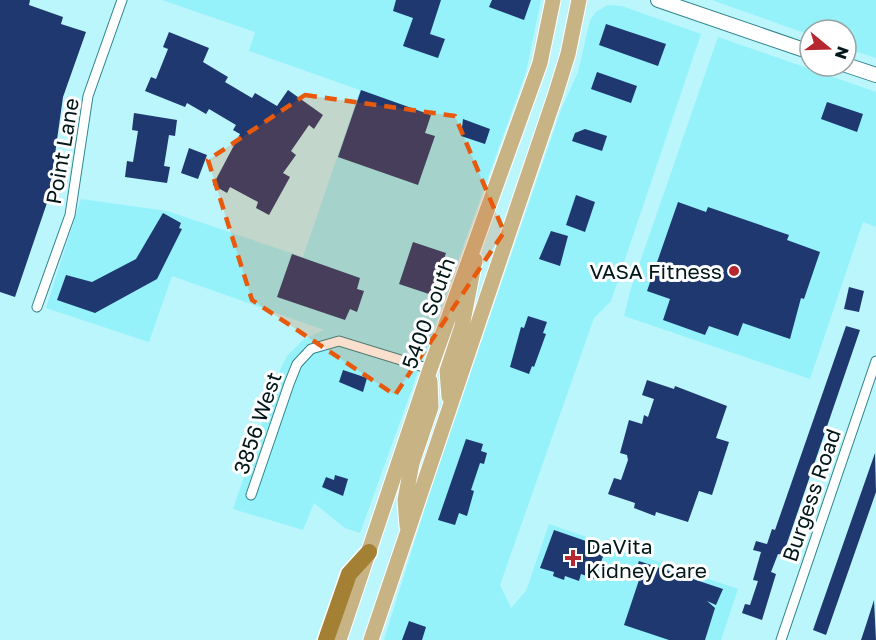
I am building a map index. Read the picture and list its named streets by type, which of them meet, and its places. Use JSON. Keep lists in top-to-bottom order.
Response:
{
  "streets": {
    "main road": ["5400 South"],
    "street": ["Point Lane", "3856 West", "Burgess Road"]
  },
  "crossings": [
    ["5400 South", "3856 West"]
  ],
  "places": {
    "other": ["VASA Fitness"],
    "health": ["DaVita Kidney Care"]
  },
  "north": "right"
}
